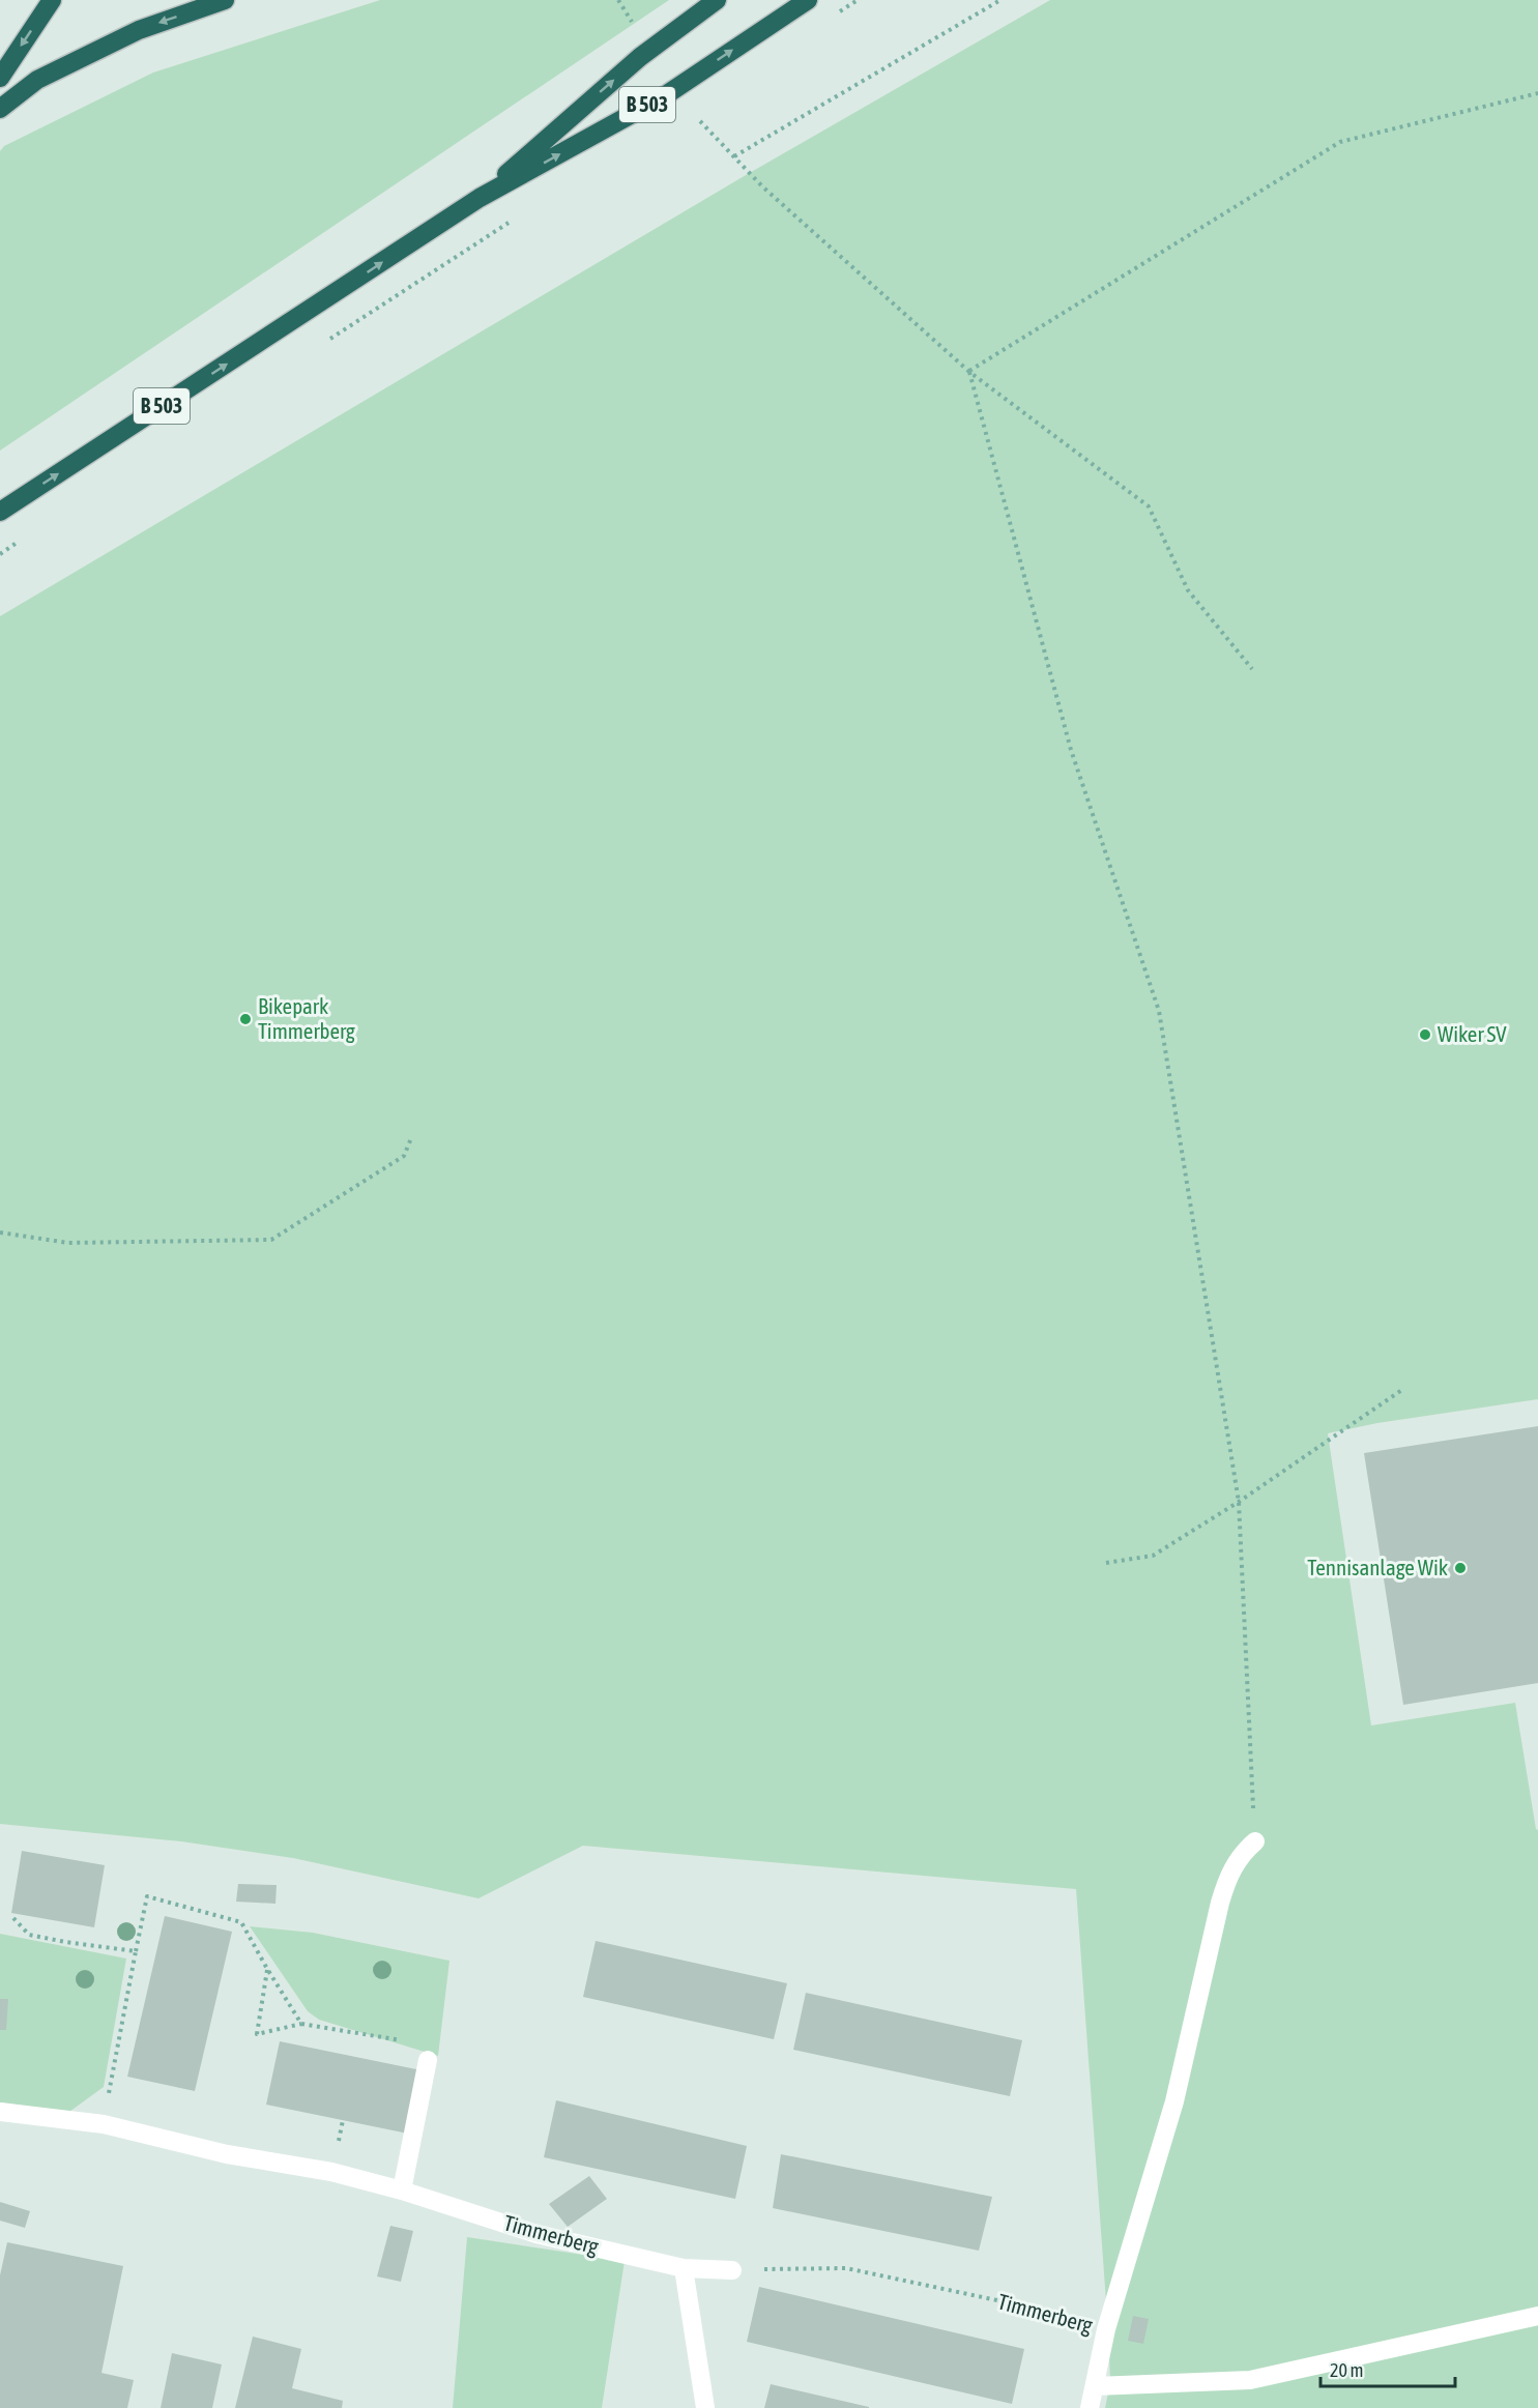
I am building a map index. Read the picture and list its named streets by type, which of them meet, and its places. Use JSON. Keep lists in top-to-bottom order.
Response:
{
  "streets": {
    "highway": ["B 503"],
    "street": ["Timmerberg"]
  },
  "places": ["Bikepark Timmerberg", "Wiker SV", "Tennisanlage Wik"],
  "scale_bar": "20 m"
}
